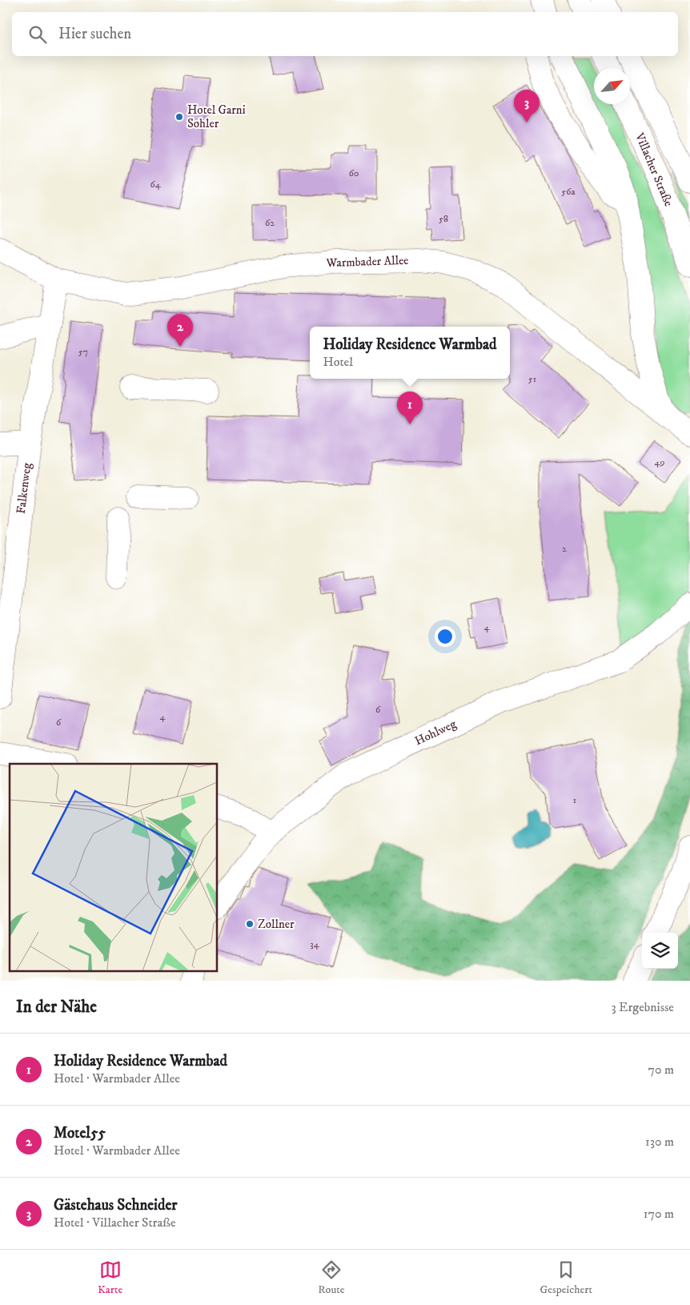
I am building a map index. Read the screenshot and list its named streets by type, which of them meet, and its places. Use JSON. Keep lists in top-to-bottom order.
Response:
{
  "streets": {
    "street": [
      "Villacher Straße",
      "Warmbader Allee",
      "Falkenweg",
      "Hohlweg"
    ]
  },
  "crossings": [
    ["Warmbader Allee", "Falkenweg"]
  ],
  "places": ["Hotel Garni Sohler", "Zollner"],
  "house_numbers": [
    "60",
    "64",
    "56a",
    "58",
    "62",
    "57",
    "51",
    "49",
    "2",
    "4",
    "6",
    "4",
    "6",
    "1",
    "34"
  ],
  "north": "top right",
  "page": {
    "search": "Hier suchen",
    "pins": ["3", "2", "1"],
    "popup": ["Holiday Residence Warmbad", "Hotel"],
    "heading": ["In der Nähe", "3 Ergebnisse"],
    "list": [
      {
        "mark": "1",
        "name": "Holiday Residence Warmbad",
        "note": "Hotel · Warmbader Allee",
        "value": "70 m"
      },
      {
        "mark": "2",
        "name": "Motel55",
        "note": "Hotel · Warmbader Allee",
        "value": "130 m"
      },
      {
        "mark": "3",
        "name": "Gästehaus Schneider",
        "note": "Hotel · Villacher Straße",
        "value": "170 m"
      }
    ],
    "nav": ["Karte", "Route", "Gespeichert"]
  }
}
